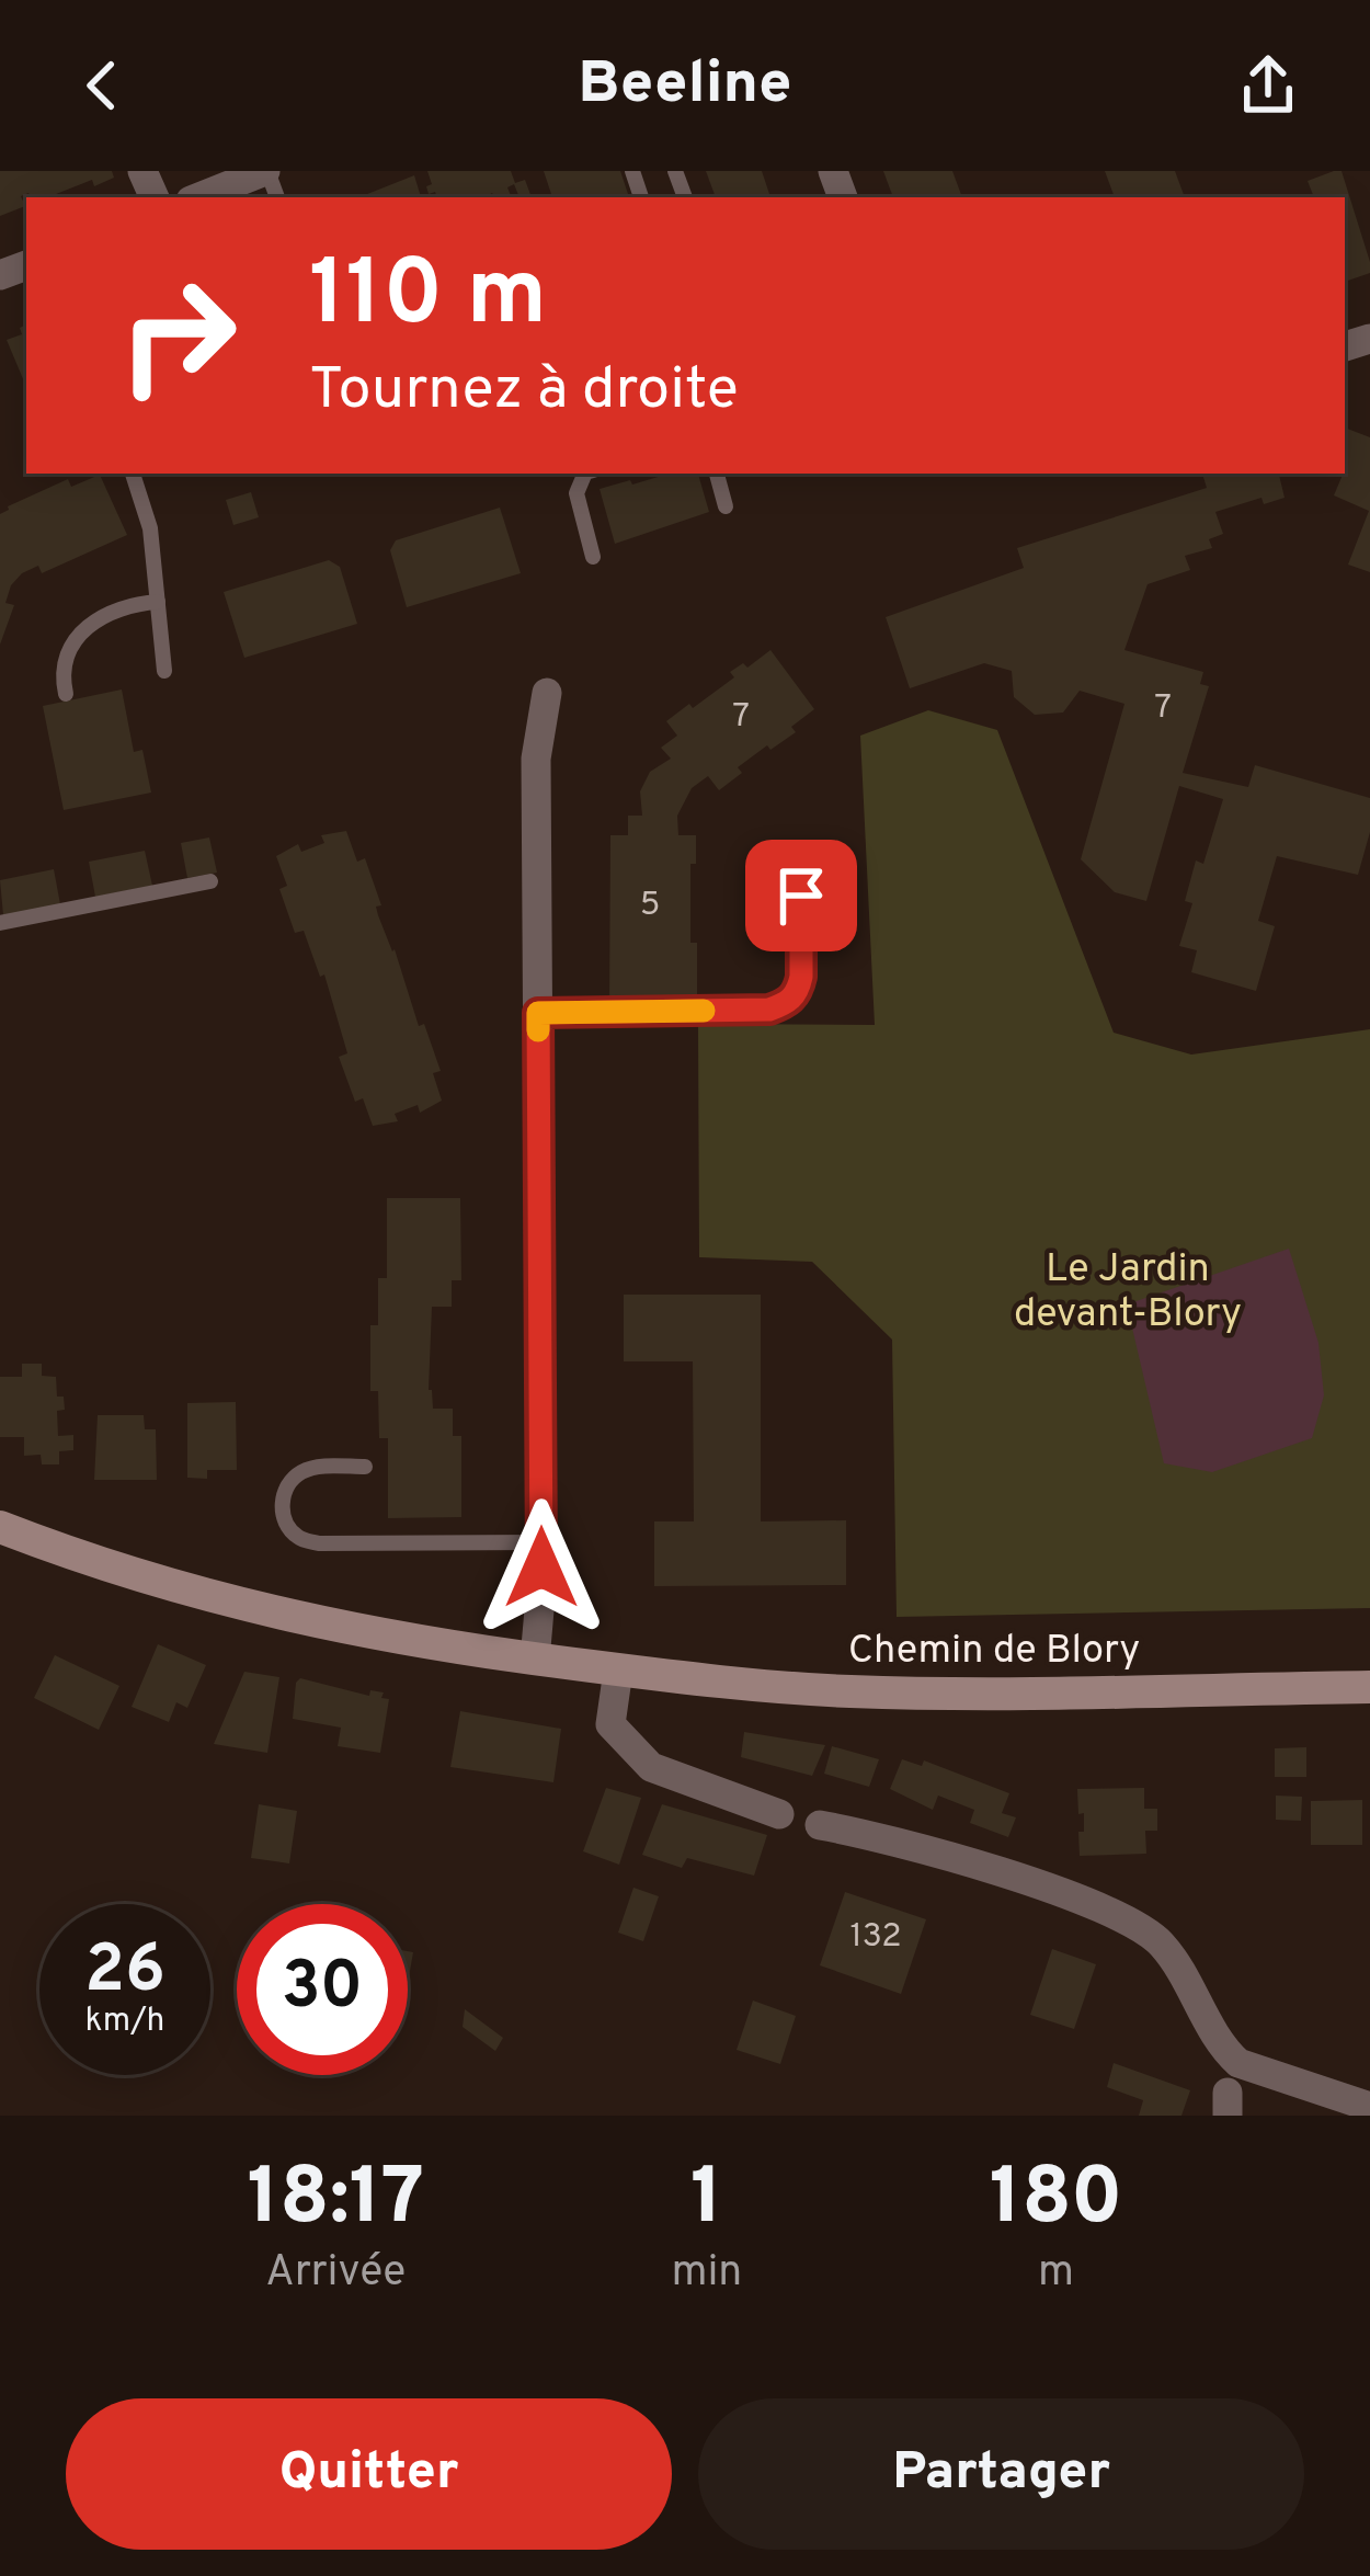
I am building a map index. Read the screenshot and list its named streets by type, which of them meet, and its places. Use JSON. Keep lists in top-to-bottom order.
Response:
{
  "streets": {
    "street": ["Chemin de Blory"]
  },
  "parks": ["Le Jardin devant-Blory"],
  "house_numbers": [
    "7",
    "7",
    "5",
    "132"
  ],
  "page": {
    "header": "Beeline",
    "turn": ["110 m", "Tournez à droite"],
    "speed": "26 km/h",
    "limit": "30",
    "eta": [
      "18:17",
      "Arrivée",
      "1",
      "min",
      "180",
      "m"
    ],
    "buttons": ["Quitter", "Partager"]
  }
}
